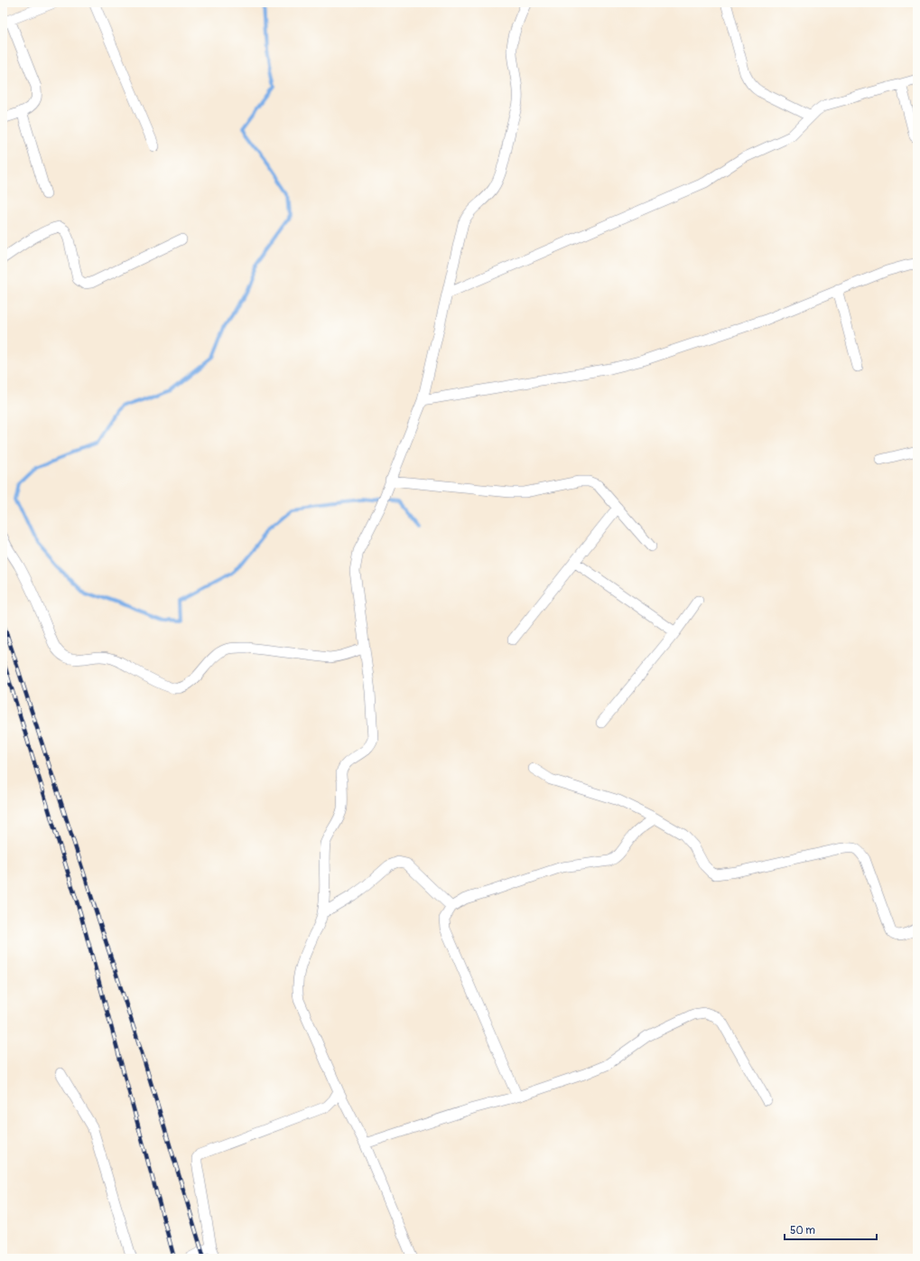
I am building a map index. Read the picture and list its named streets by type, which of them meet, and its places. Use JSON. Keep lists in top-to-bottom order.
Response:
{
  "scale_bar": "50 m"
}
